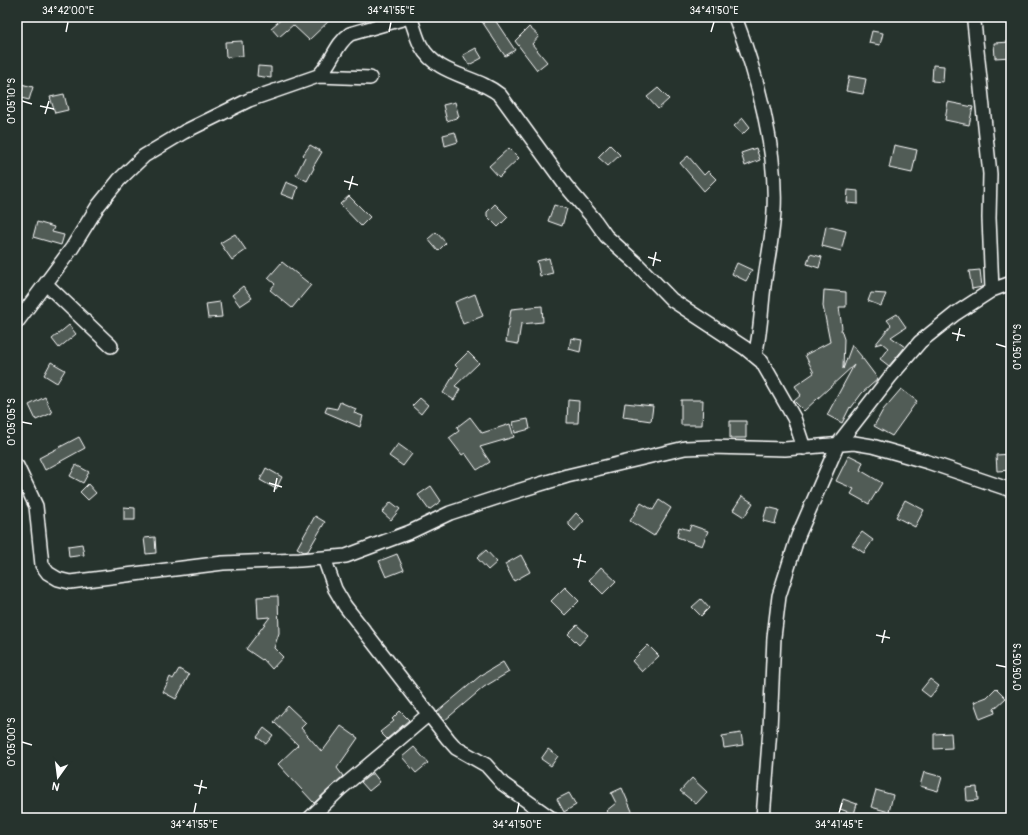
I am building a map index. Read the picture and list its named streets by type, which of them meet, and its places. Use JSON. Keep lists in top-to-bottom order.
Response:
{
  "north": "bottom",
  "coordinates": [
    "34°42'00\"E",
    "34°41'55\"E",
    "34°41'50\"E",
    "0°05'10\"S",
    "0°05'05\"S",
    "0°05'00\"S",
    "34°41'45\"E"
  ]
}
